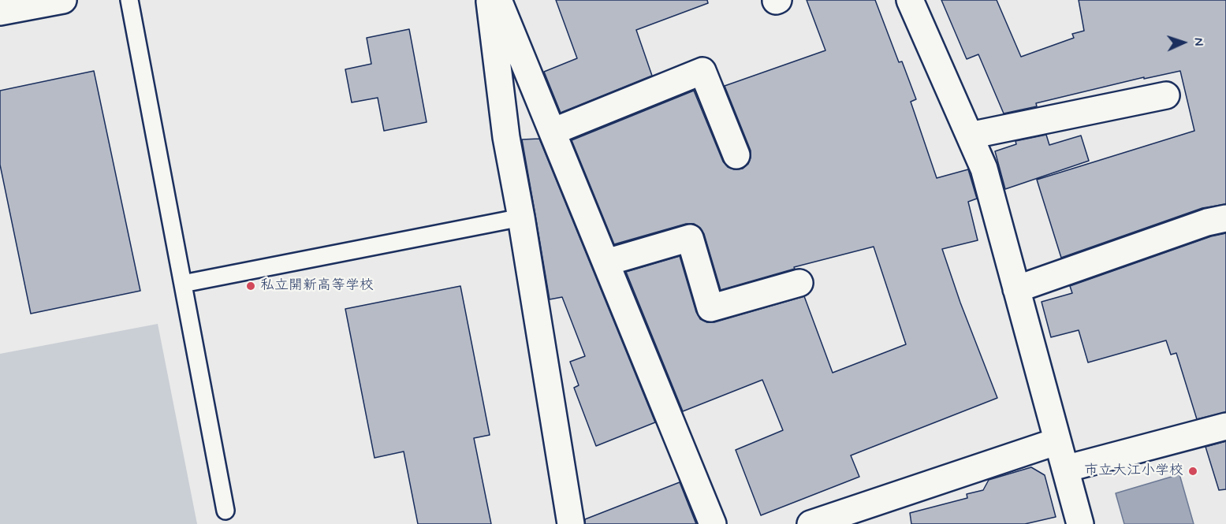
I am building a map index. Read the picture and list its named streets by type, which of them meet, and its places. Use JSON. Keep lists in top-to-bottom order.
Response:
{
  "places": ["私立開新高等学校", "市立大江小学校"],
  "north": "right"
}
